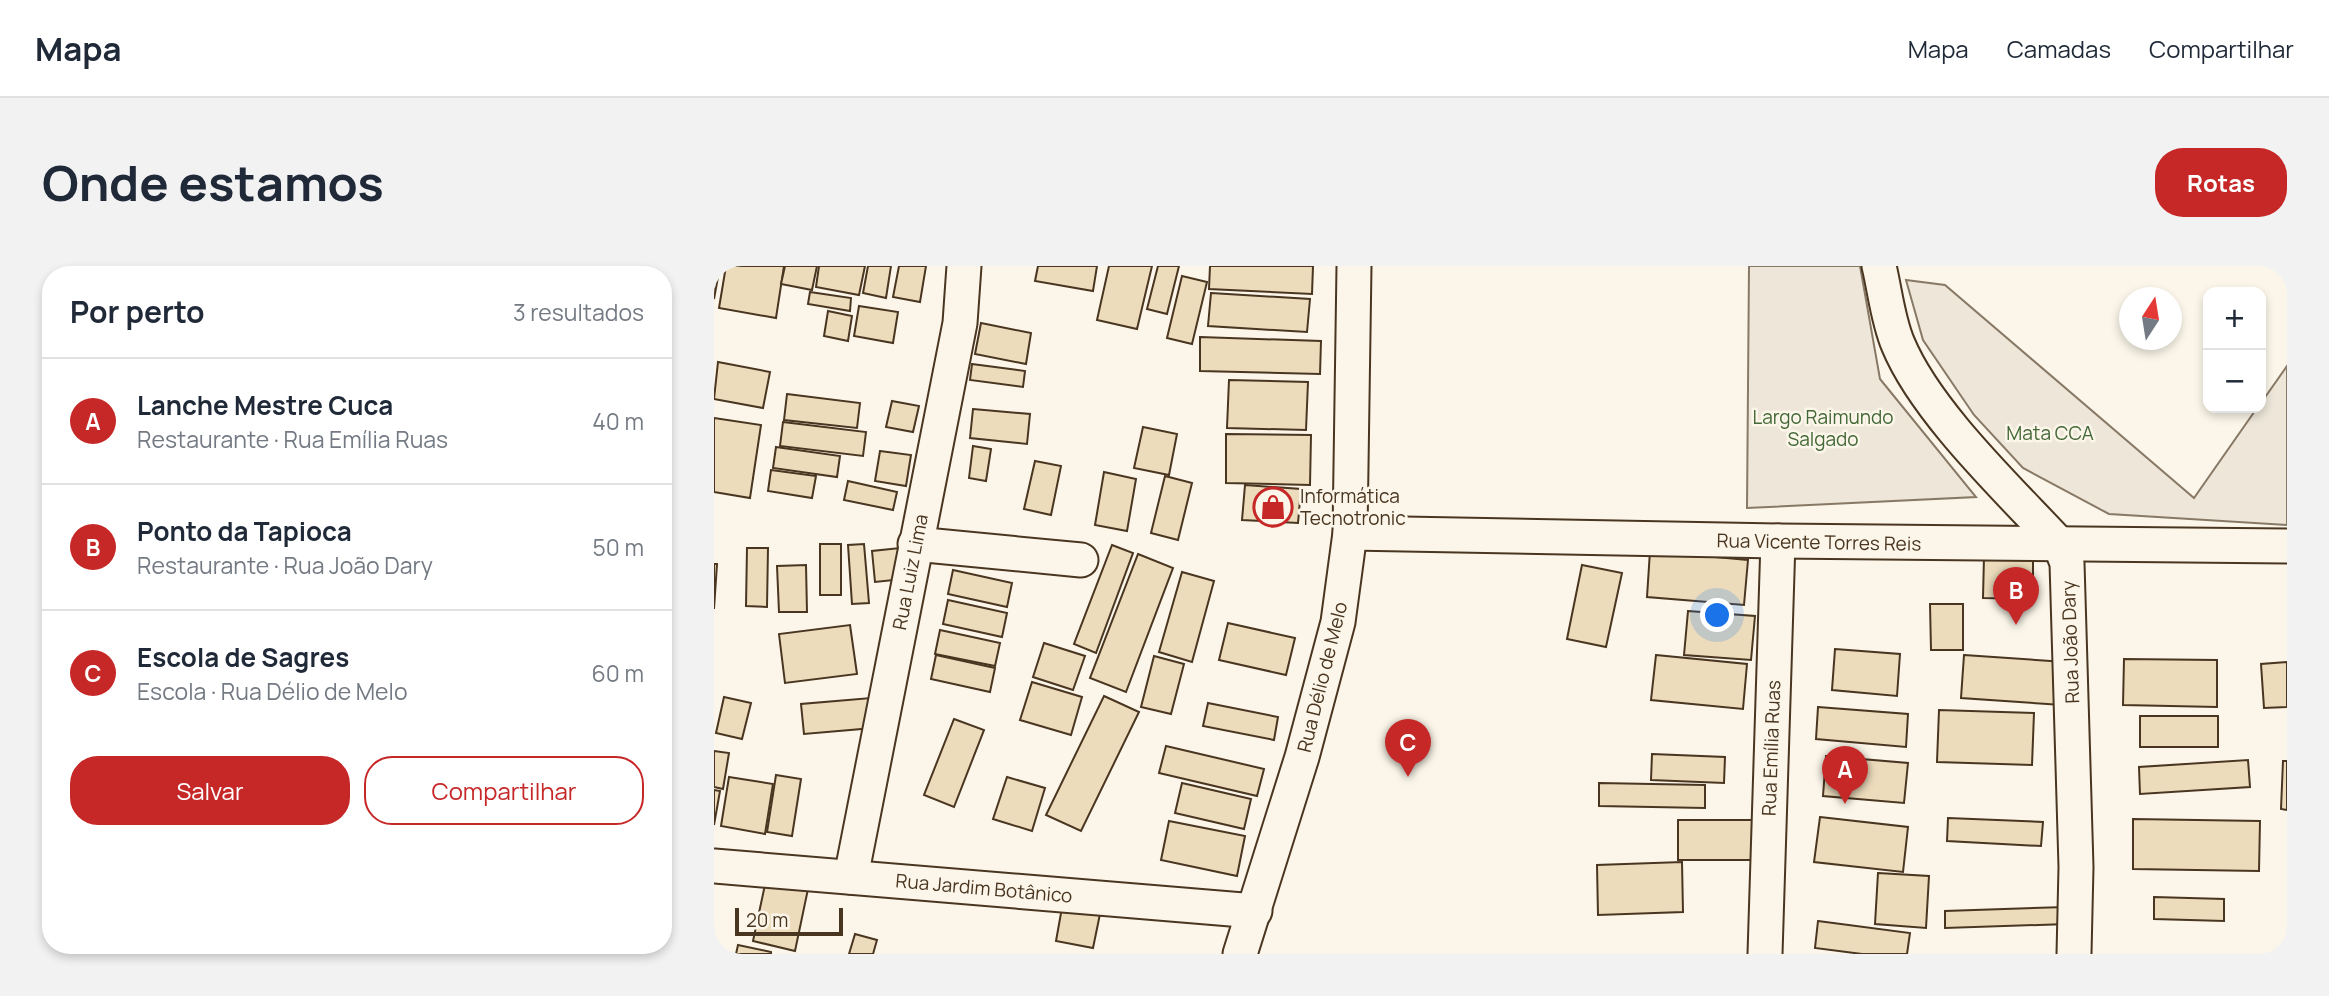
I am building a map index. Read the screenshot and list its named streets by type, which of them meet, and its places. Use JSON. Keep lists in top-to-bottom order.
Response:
{
  "streets": {
    "street": [
      "Rua Vicente Torres Reis",
      "Rua Luiz Lima",
      "Rua João Dary",
      "Rua Délio de Melo",
      "Rua Emília Ruas",
      "Rua Jardim Botânico"
    ]
  },
  "crossings": [
    ["Rua Vicente Torres Reis", "Rua João Dary"],
    ["Rua Vicente Torres Reis", "Rua Délio de Melo"],
    ["Rua Vicente Torres Reis", "Rua Emília Ruas"],
    ["Rua Luiz Lima", "Rua Jardim Botânico"],
    ["Rua Délio de Melo", "Rua Jardim Botânico"]
  ],
  "parks": ["Largo Raimundo Salgado", "Mata CCA"],
  "places": {
    "shop": ["Informática Tecnotronic"]
  },
  "scale_bar": "20 m",
  "north": "top",
  "page": {
    "header": "Mapa",
    "nav": ["Mapa", "Camadas", "Compartilhar"],
    "buttons": [
      "Rotas",
      ["Salvar", "Compartilhar"]
    ],
    "title": "Onde estamos",
    "heading": ["Por perto", "3 resultados"],
    "map_buttons": ["+", "−"],
    "list": [
      {
        "mark": "A",
        "name": "Lanche Mestre Cuca",
        "note": "Restaurante · Rua Emília Ruas",
        "value": "40 m"
      },
      {
        "mark": "B",
        "name": "Ponto da Tapioca",
        "note": "Restaurante · Rua João Dary",
        "value": "50 m"
      },
      {
        "mark": "C",
        "name": "Escola de Sagres",
        "note": "Escola · Rua Délio de Melo",
        "value": "60 m"
      }
    ],
    "pins": ["B", "C", "A"],
    "scale": "20 m"
  }
}
